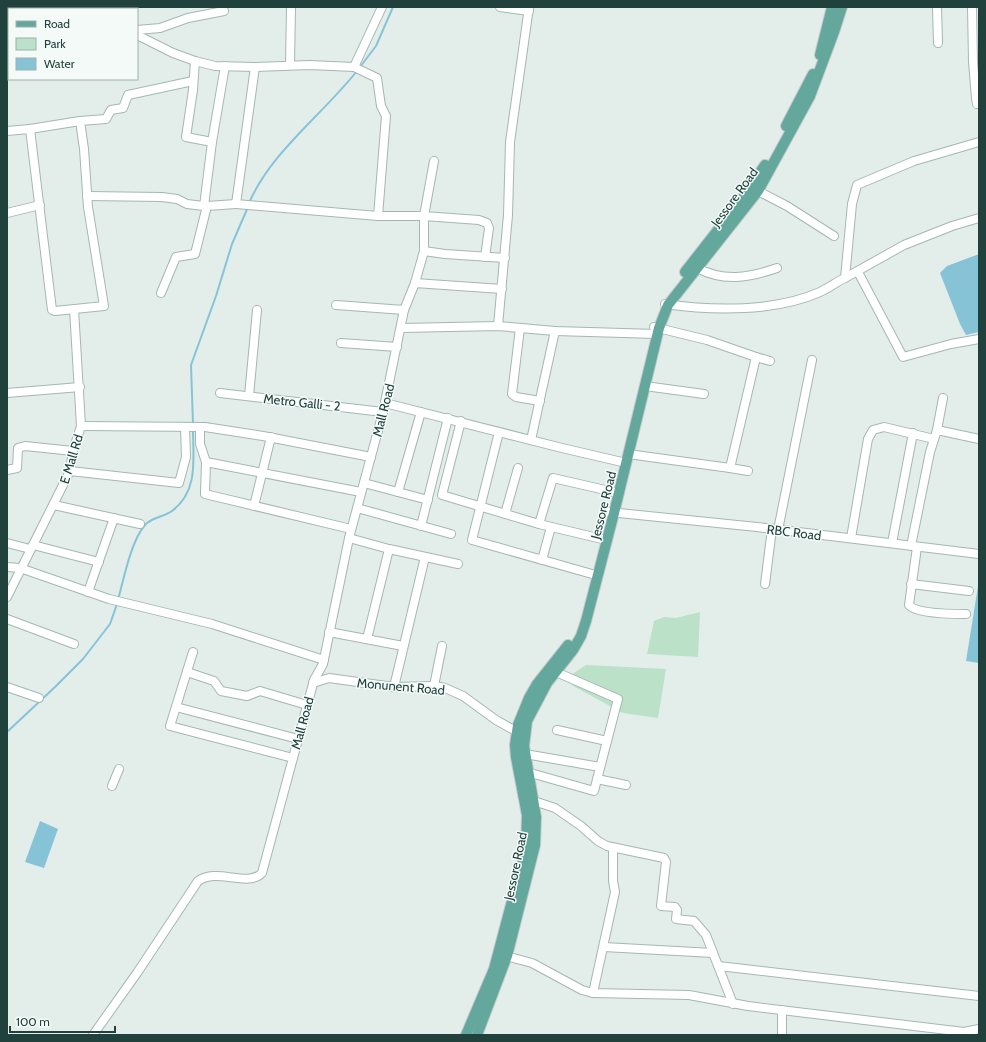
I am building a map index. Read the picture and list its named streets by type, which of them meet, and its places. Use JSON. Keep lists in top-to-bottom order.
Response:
{
  "streets": {
    "main road": ["Jessore Road"],
    "street": [
      "Metro Galli - 2",
      "Mall Road",
      "E Mall Rd",
      "RBC Road",
      "Monunent Road"
    ]
  },
  "crossings": [
    ["Jessore Road", "RBC Road"],
    ["Jessore Road", "Monunent Road"],
    ["Metro Galli - 2", "Mall Road"],
    ["Mall Road", "Monunent Road"]
  ],
  "legend": ["Road", "Park", "Water"],
  "scale_bar": "100 m"
}
